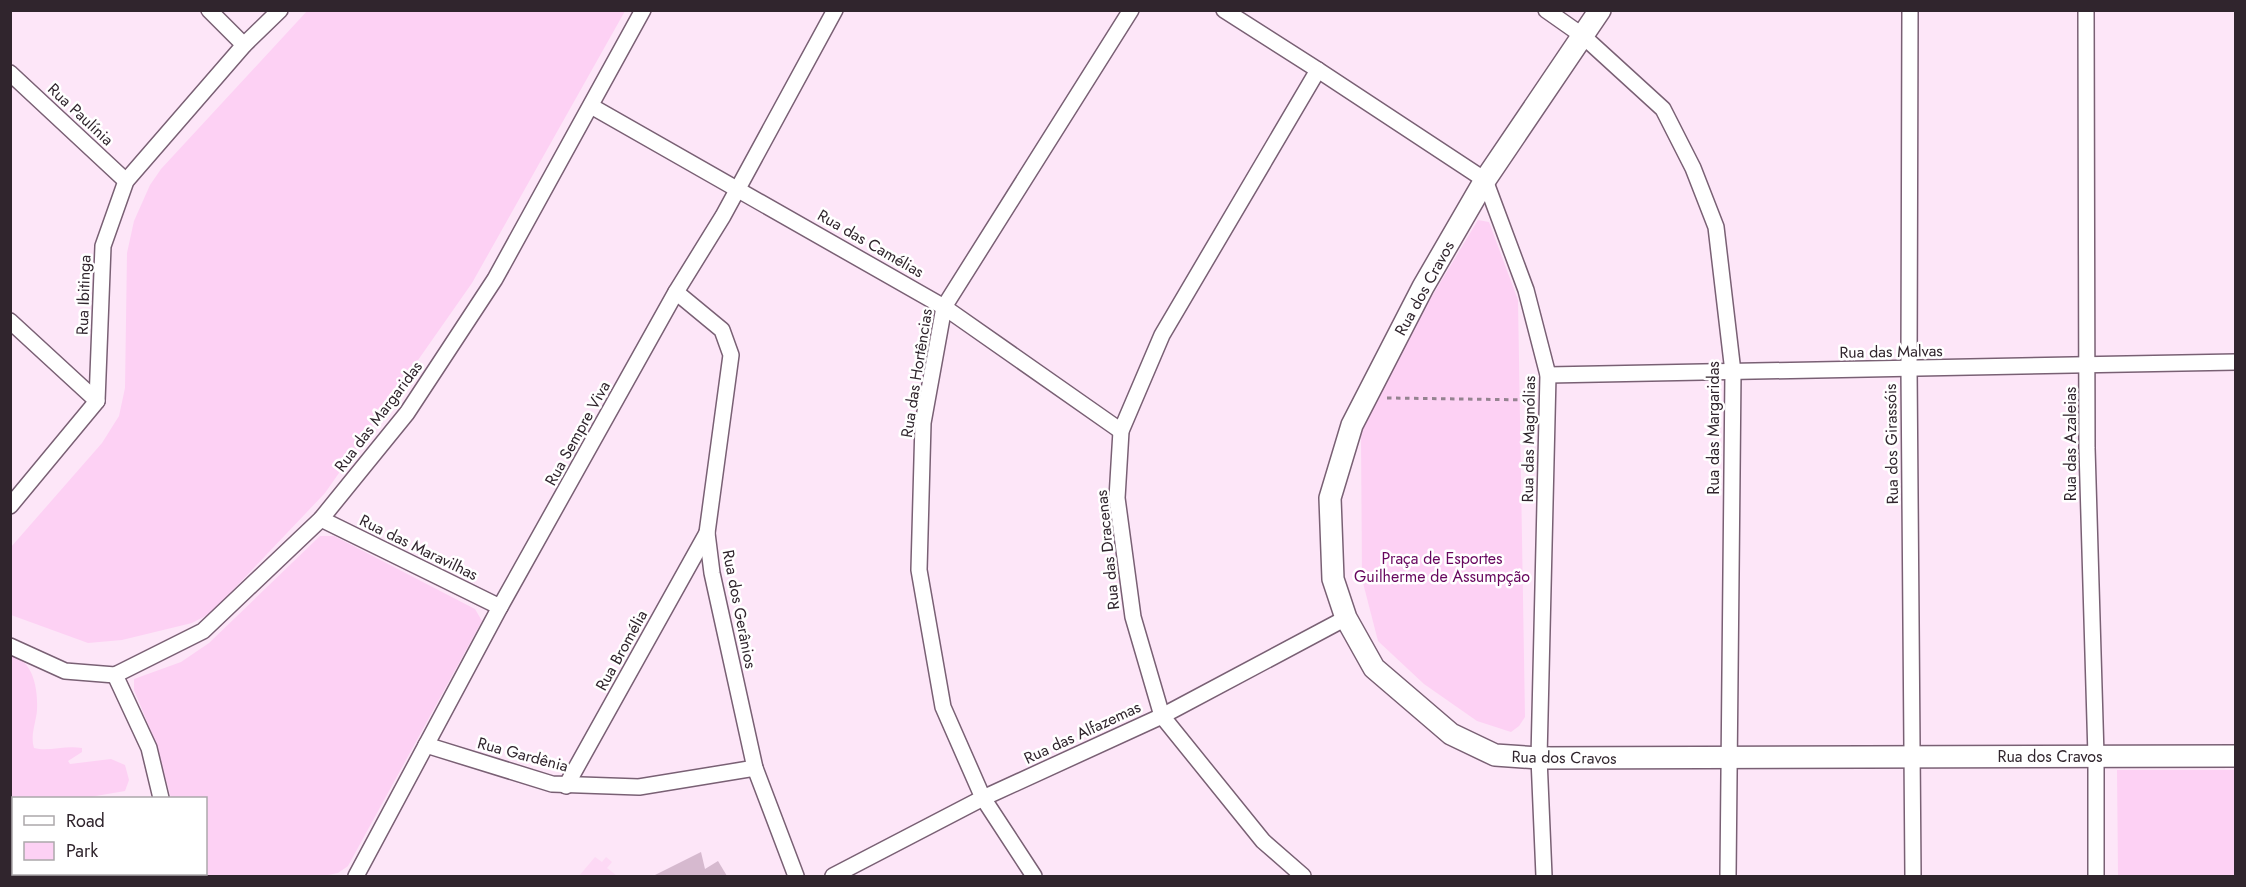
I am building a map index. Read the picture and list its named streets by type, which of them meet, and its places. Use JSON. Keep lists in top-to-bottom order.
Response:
{
  "streets": {
    "street": [
      "Rua Paulínia",
      "Rua das Camélias",
      "Rua dos Cravos",
      "Rua Ibitinga",
      "Rua das Malvas",
      "Rua das Hortências",
      "Rua das Margaridas",
      "Rua Sempre Viva",
      "Rua das Magnólias",
      "Rua dos Girassóis",
      "Rua das Azaleias",
      "Rua das Maravilhas",
      "Rua das Dracenas",
      "Rua dos Gerânios",
      "Rua Bromélia",
      "Rua das Alfazemas",
      "Rua Gardênia"
    ]
  },
  "crossings": [
    ["Rua Paulínia", "Rua Ibitinga"],
    ["Rua das Camélias", "Rua das Hortências"],
    ["Rua das Camélias", "Rua das Margaridas"],
    ["Rua das Camélias", "Rua Sempre Viva"],
    ["Rua das Camélias", "Rua das Dracenas"],
    ["Rua dos Cravos", "Rua das Margaridas"],
    ["Rua dos Cravos", "Rua das Magnólias"],
    ["Rua dos Cravos", "Rua dos Girassóis"],
    ["Rua dos Cravos", "Rua das Azaleias"],
    ["Rua dos Cravos", "Rua das Alfazemas"],
    ["Rua das Malvas", "Rua das Margaridas"],
    ["Rua das Malvas", "Rua das Magnólias"],
    ["Rua das Malvas", "Rua dos Girassóis"],
    ["Rua das Malvas", "Rua das Azaleias"],
    ["Rua das Hortências", "Rua das Alfazemas"],
    ["Rua das Margaridas", "Rua das Maravilhas"],
    ["Rua Sempre Viva", "Rua das Maravilhas"],
    ["Rua Sempre Viva", "Rua dos Gerânios"],
    ["Rua Sempre Viva", "Rua Gardênia"],
    ["Rua das Dracenas", "Rua das Alfazemas"],
    ["Rua dos Gerânios", "Rua Bromélia"],
    ["Rua dos Gerânios", "Rua Gardênia"],
    ["Rua Bromélia", "Rua Gardênia"]
  ],
  "parks": ["Praça de Esportes Guilherme de Assumpção"],
  "legend": ["Road", "Park"]
}
